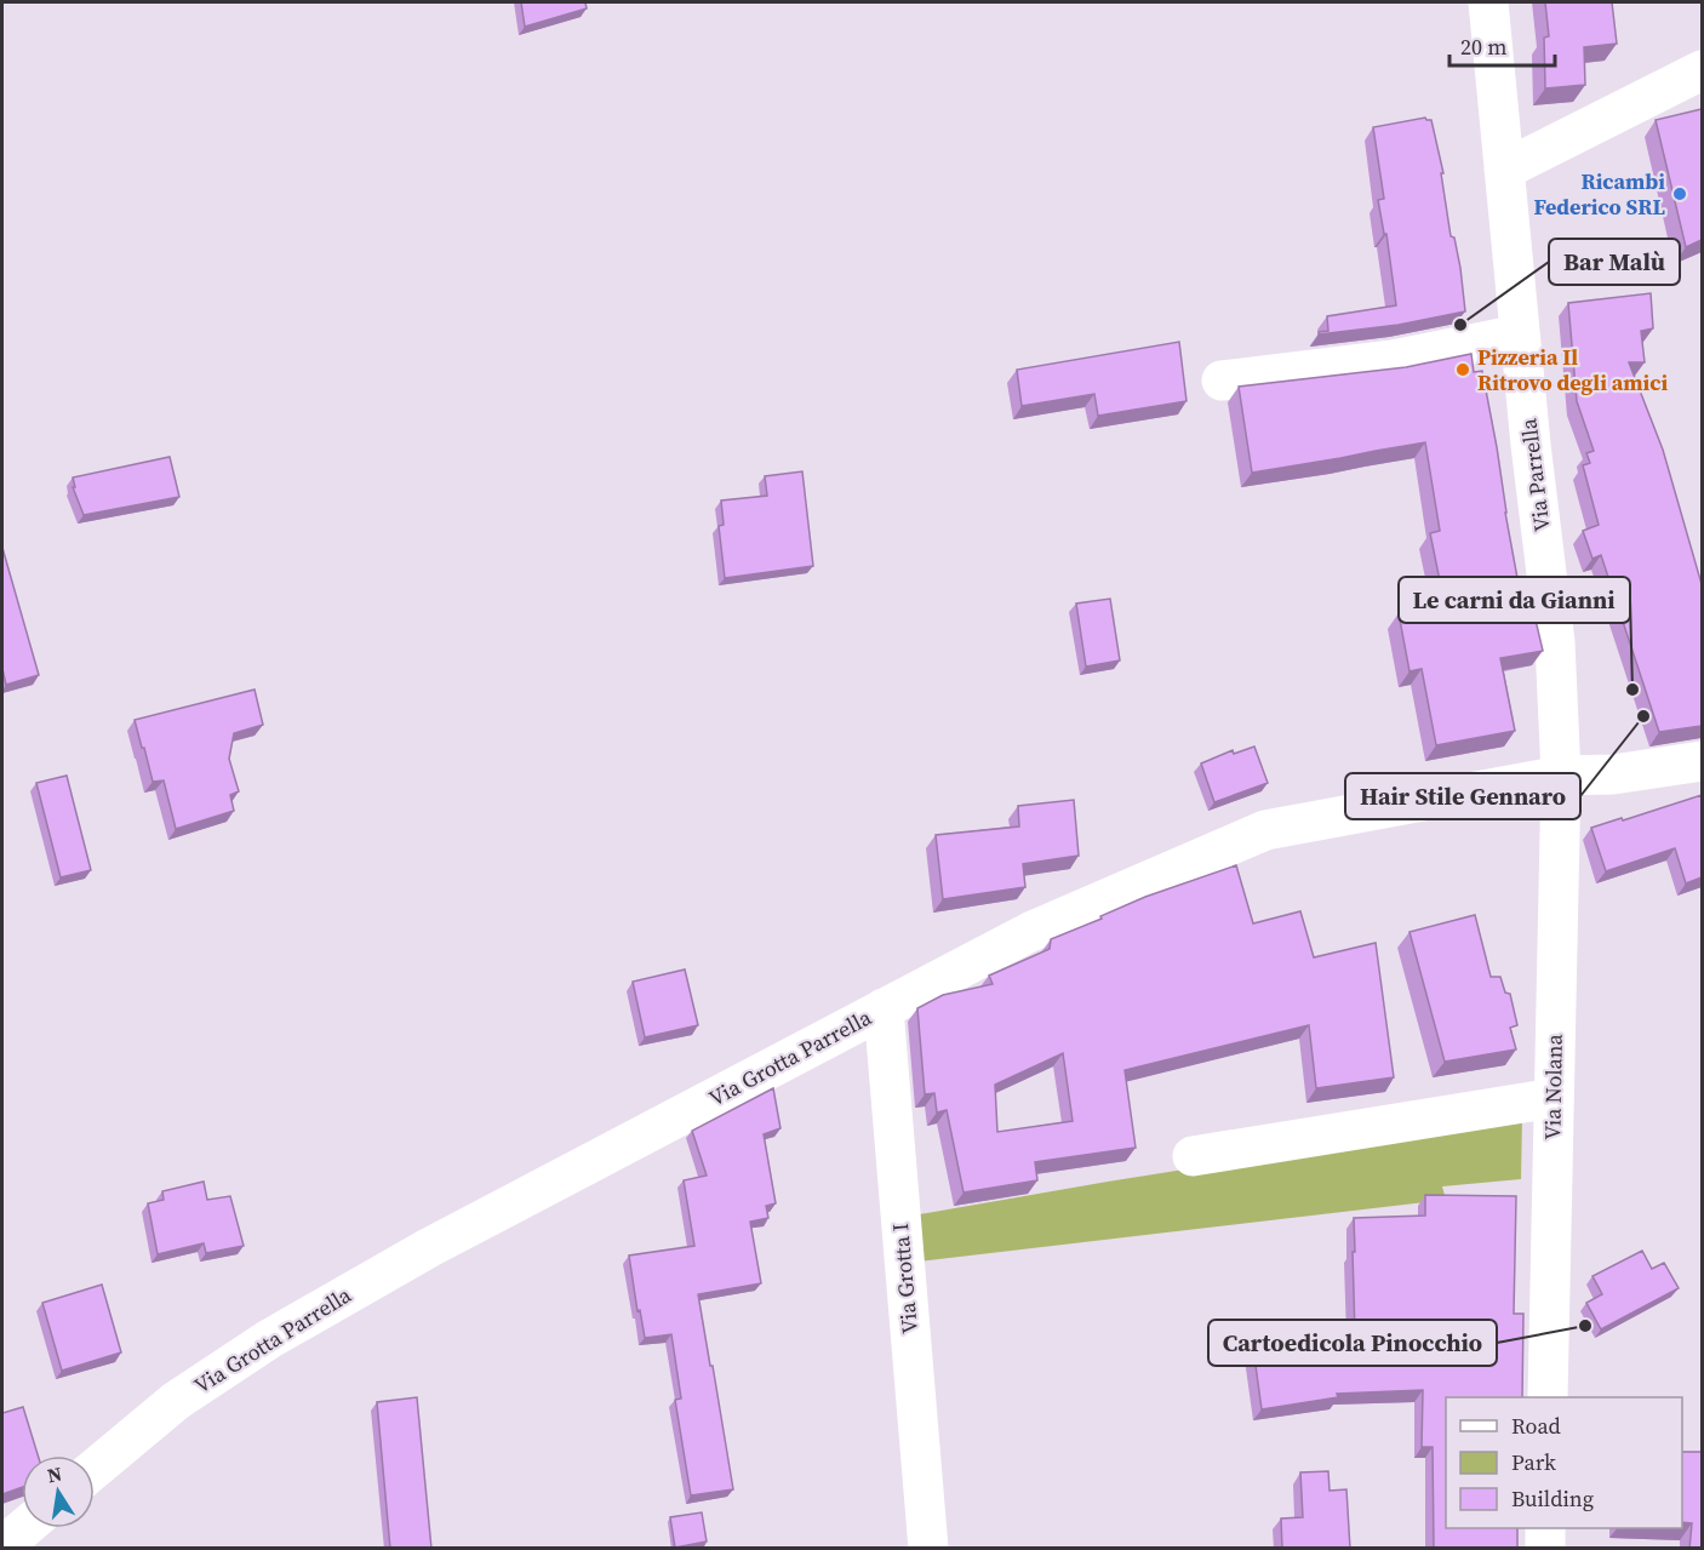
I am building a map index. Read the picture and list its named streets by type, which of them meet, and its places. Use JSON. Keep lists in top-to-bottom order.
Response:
{
  "streets": {
    "street": [
      "Via Parrella",
      "Via Grotta Parrella",
      "Via Nolana",
      "Via Grotta I"
    ]
  },
  "crossings": [
    ["Via Parrella", "Via Grotta Parrella"],
    ["Via Parrella", "Via Nolana"],
    ["Via Grotta Parrella", "Via Nolana"],
    ["Via Grotta Parrella", "Via Grotta I"]
  ],
  "places": [
    "Ricambi Federico SRL",
    "Bar Malù",
    "Pizzeria Il Ritrovo degli amici",
    "Le carni da Gianni",
    "Hair Stile Gennaro",
    "Cartoedicola Pinocchio"
  ],
  "legend": ["Road", "Park", "Building"],
  "scale_bar": "20 m",
  "north": "top"
}
